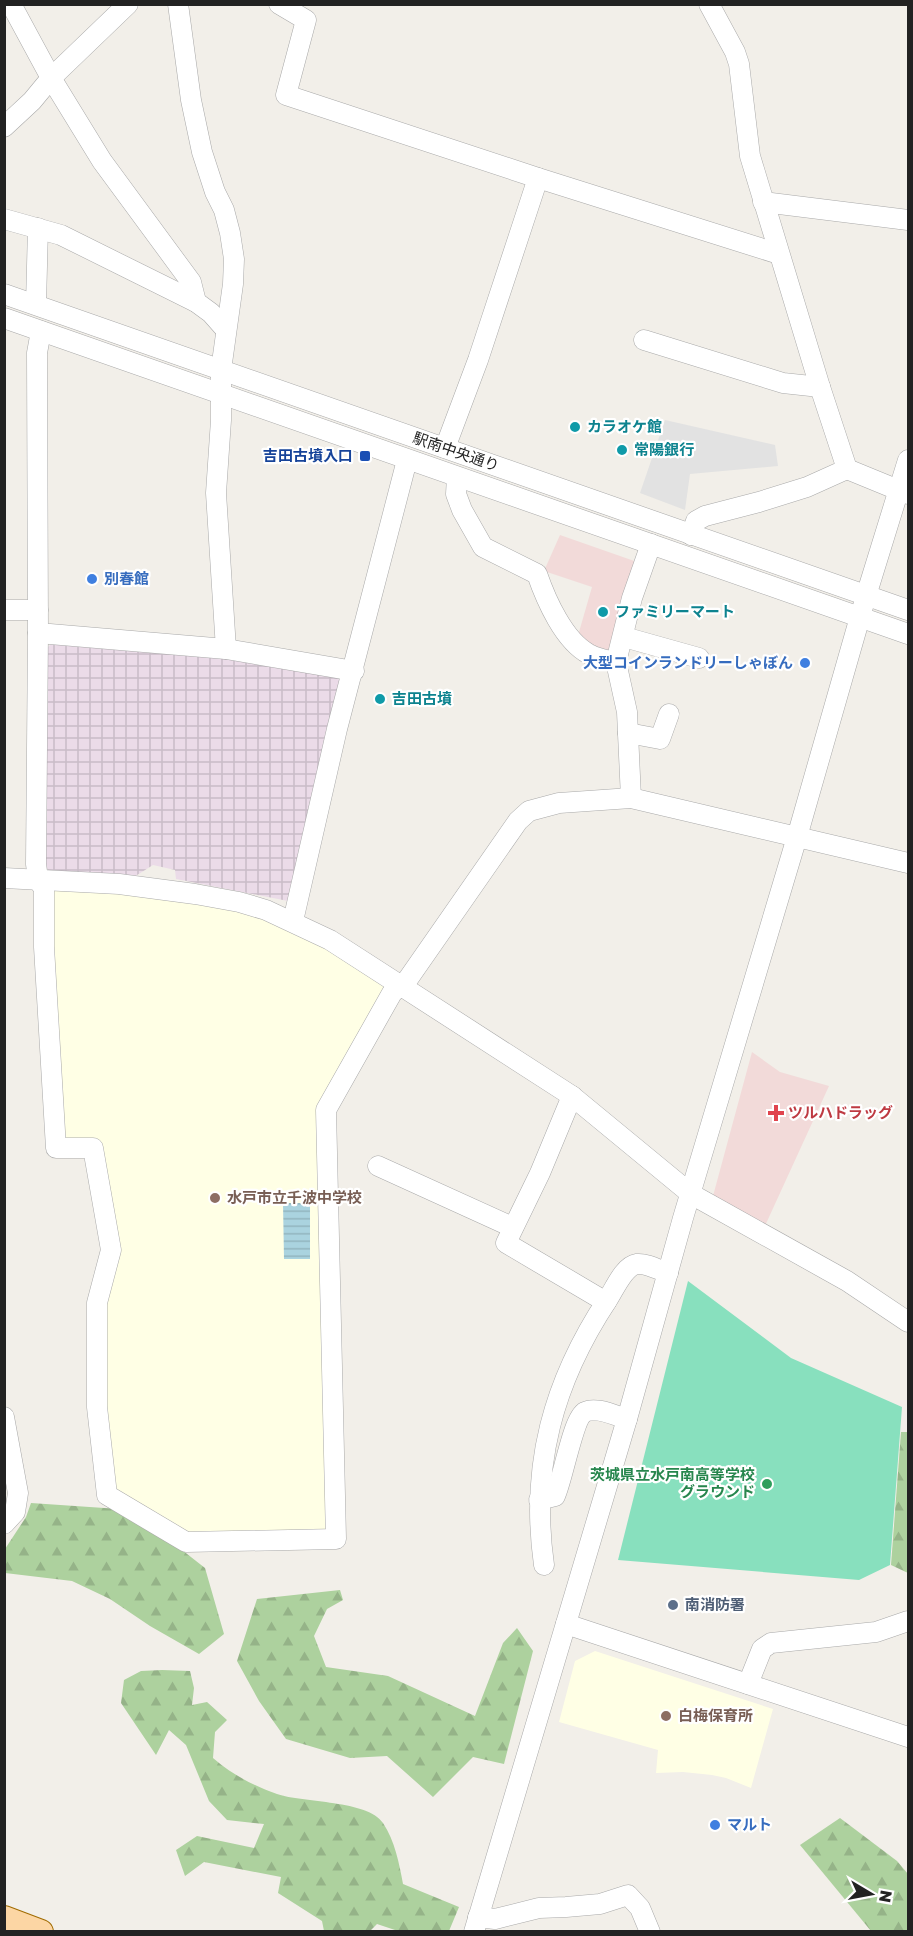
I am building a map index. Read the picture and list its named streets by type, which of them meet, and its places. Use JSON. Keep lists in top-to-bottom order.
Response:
{
  "streets": {
    "street": ["駅南中央通り"]
  },
  "places": {
    "other": [
      "カラオケ館",
      "常陽銀行",
      "別春館",
      "ファミリーマート",
      "大型コインランドリーしゃぼん",
      "吉田古墳",
      "水戸市立千波中学校",
      "茨城県立水戸南高等学校 グラウンド",
      "南消防署",
      "白梅保育所",
      "マルト"
    ],
    "transit": ["吉田古墳入口"],
    "health": ["ツルハドラッグ"]
  },
  "north": "right"
}
